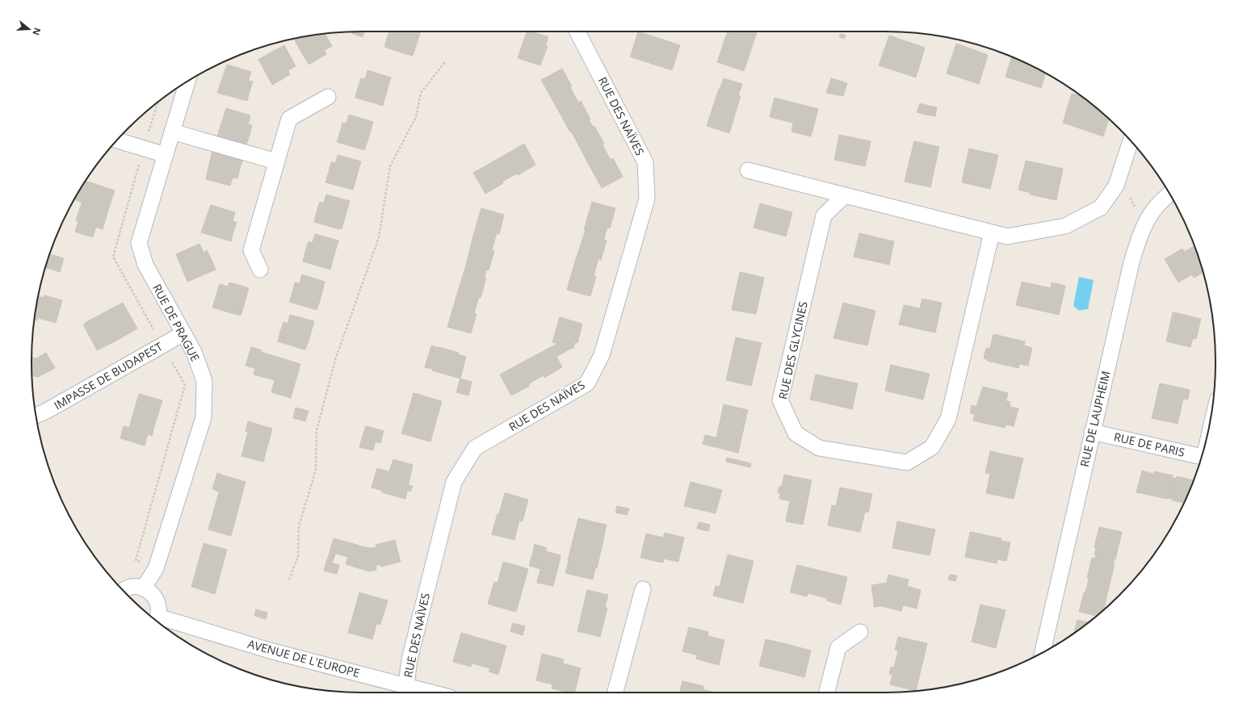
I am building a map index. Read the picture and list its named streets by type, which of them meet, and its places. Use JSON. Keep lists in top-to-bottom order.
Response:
{
  "streets": {
    "street": [
      "RUE DES NAÏVES",
      "RUE DE PRAGUE",
      "RUE DES GLYCINES",
      "IMPASSE DE BUDAPEST",
      "RUE DE LAUPHEIM",
      "RUE DE PARIS",
      "AVENUE DE L'EUROPE"
    ]
  },
  "crossings": [
    ["RUE DES NAÏVES", "AVENUE DE L'EUROPE"],
    ["RUE DE PRAGUE", "IMPASSE DE BUDAPEST"],
    ["RUE DE LAUPHEIM", "RUE DE PARIS"]
  ],
  "north": "right"
}
